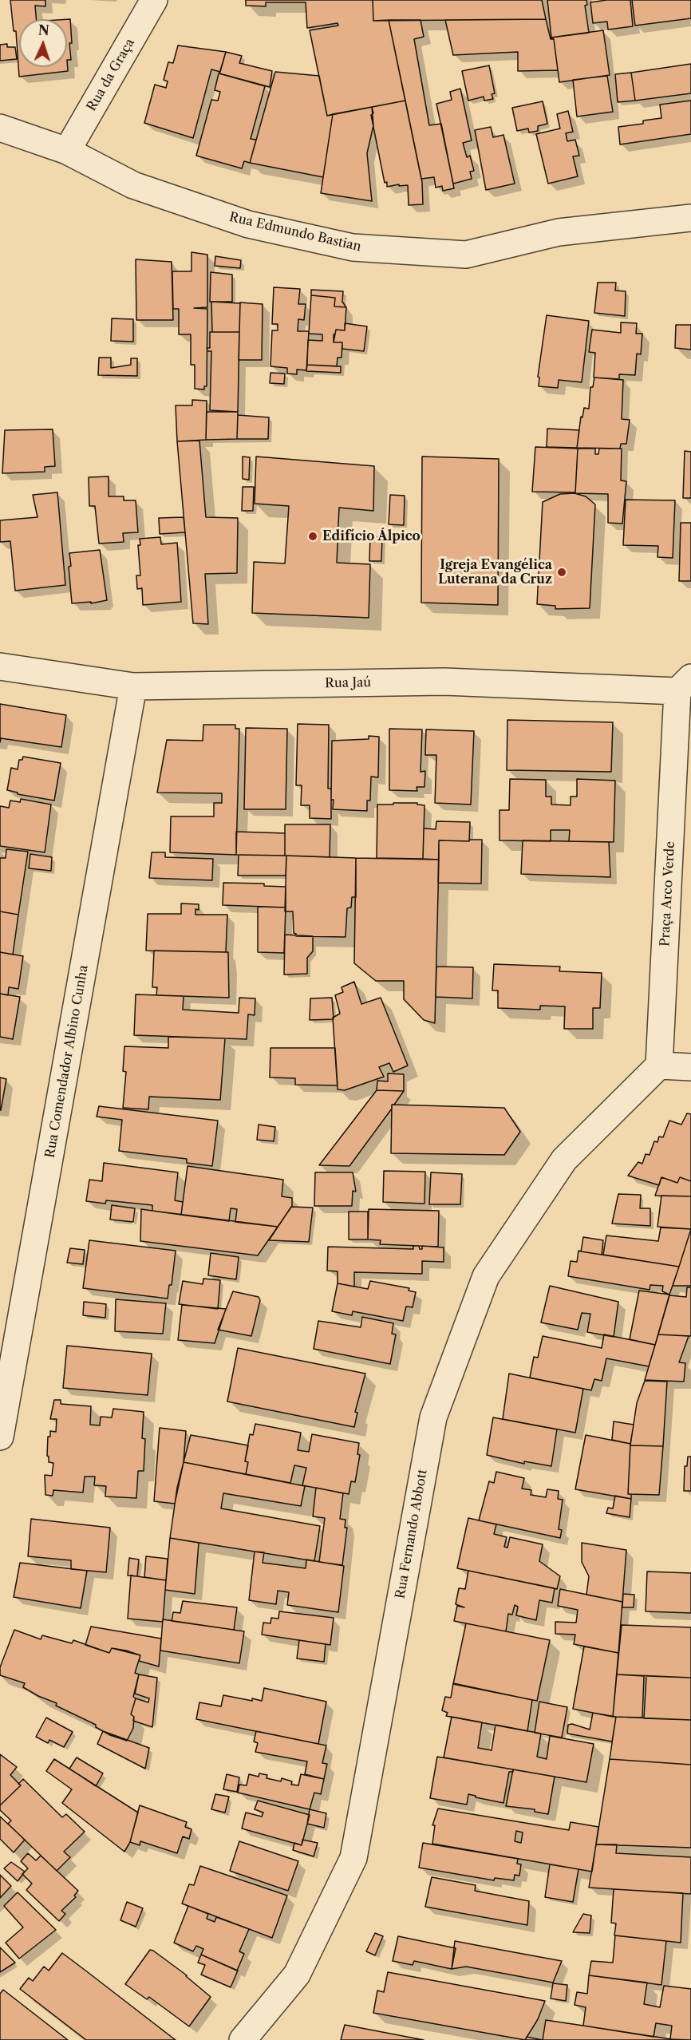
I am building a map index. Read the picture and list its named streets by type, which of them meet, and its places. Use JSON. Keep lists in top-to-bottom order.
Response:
{
  "streets": {
    "street": [
      "Rua da Graça",
      "Rua Edmundo Bastian",
      "Rua Jaú",
      "Praça Arco Verde",
      "Rua Comendador Albino Cunha",
      "Rua Fernando Abbott"
    ]
  },
  "crossings": [
    ["Rua da Graça", "Rua Edmundo Bastian"],
    ["Rua Jaú", "Praça Arco Verde"],
    ["Rua Jaú", "Rua Comendador Albino Cunha"],
    ["Praça Arco Verde", "Rua Fernando Abbott"]
  ],
  "places": ["Edifício Álpico", "Igreja Evangélica Luterana da Cruz"],
  "north": "top"
}
